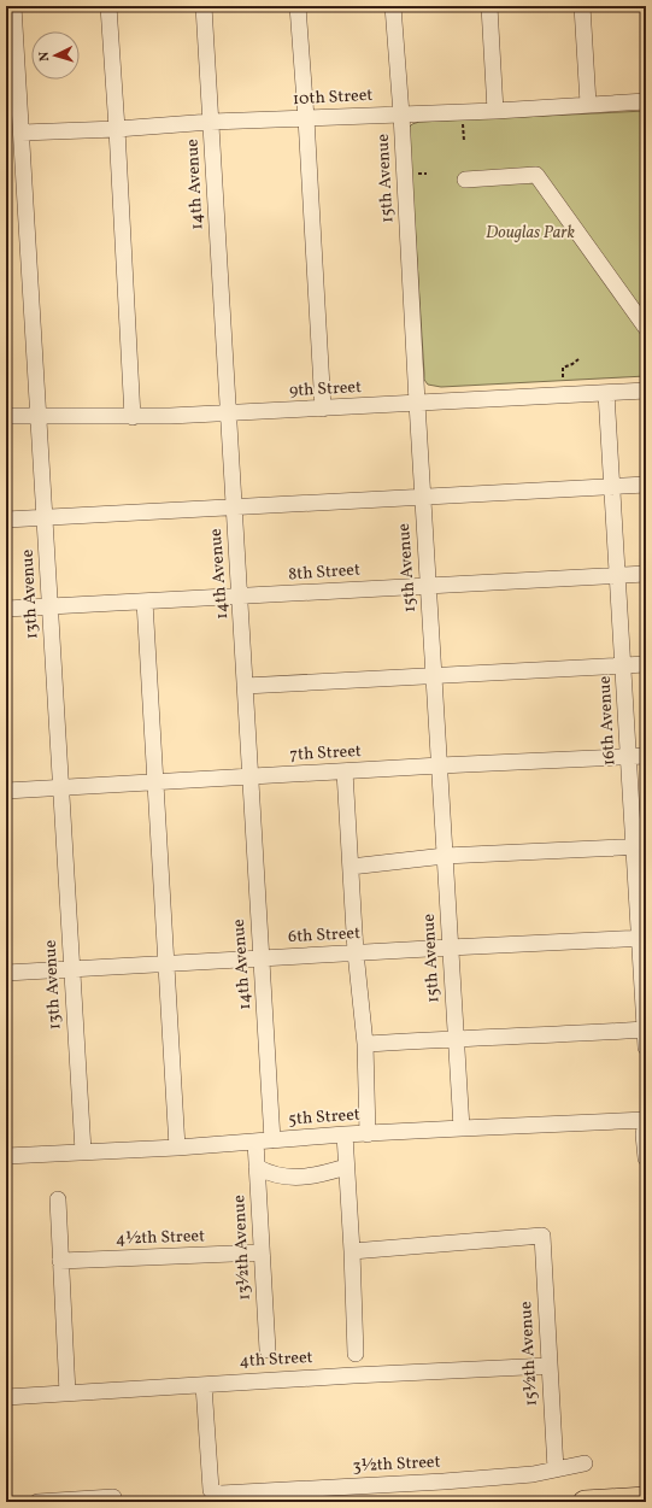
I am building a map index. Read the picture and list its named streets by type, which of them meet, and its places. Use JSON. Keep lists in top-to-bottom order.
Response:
{
  "streets": {
    "street": [
      "10th Street",
      "15th Avenue",
      "14th Avenue",
      "9th Street",
      "8th Street",
      "13th Avenue",
      "16th Avenue",
      "7th Street",
      "6th Street",
      "5th Street",
      "4½th Street",
      "13½th Avenue",
      "15½th Avenue",
      "4th Street",
      "3½th Street"
    ]
  },
  "crossings": [
    ["10th Street", "15th Avenue"],
    ["10th Street", "14th Avenue"],
    ["10th Street", "13th Avenue"],
    ["15th Avenue", "9th Street"],
    ["15th Avenue", "8th Street"],
    ["15th Avenue", "7th Street"],
    ["15th Avenue", "6th Street"],
    ["15th Avenue", "5th Street"],
    ["14th Avenue", "9th Street"],
    ["14th Avenue", "8th Street"],
    ["14th Avenue", "7th Street"],
    ["14th Avenue", "6th Street"],
    ["14th Avenue", "5th Street"],
    ["9th Street", "13th Avenue"],
    ["9th Street", "16th Avenue"],
    ["8th Street", "13th Avenue"],
    ["8th Street", "16th Avenue"],
    ["13th Avenue", "7th Street"],
    ["13th Avenue", "6th Street"],
    ["13th Avenue", "5th Street"],
    ["16th Avenue", "7th Street"],
    ["16th Avenue", "6th Street"],
    ["5th Street", "13½th Avenue"],
    ["4½th Street", "13½th Avenue"],
    ["15½th Avenue", "4th Street"],
    ["15½th Avenue", "3½th Street"],
    ["4th Street", "3½th Street"]
  ],
  "parks": ["Douglas Park"],
  "north": "left"
}
